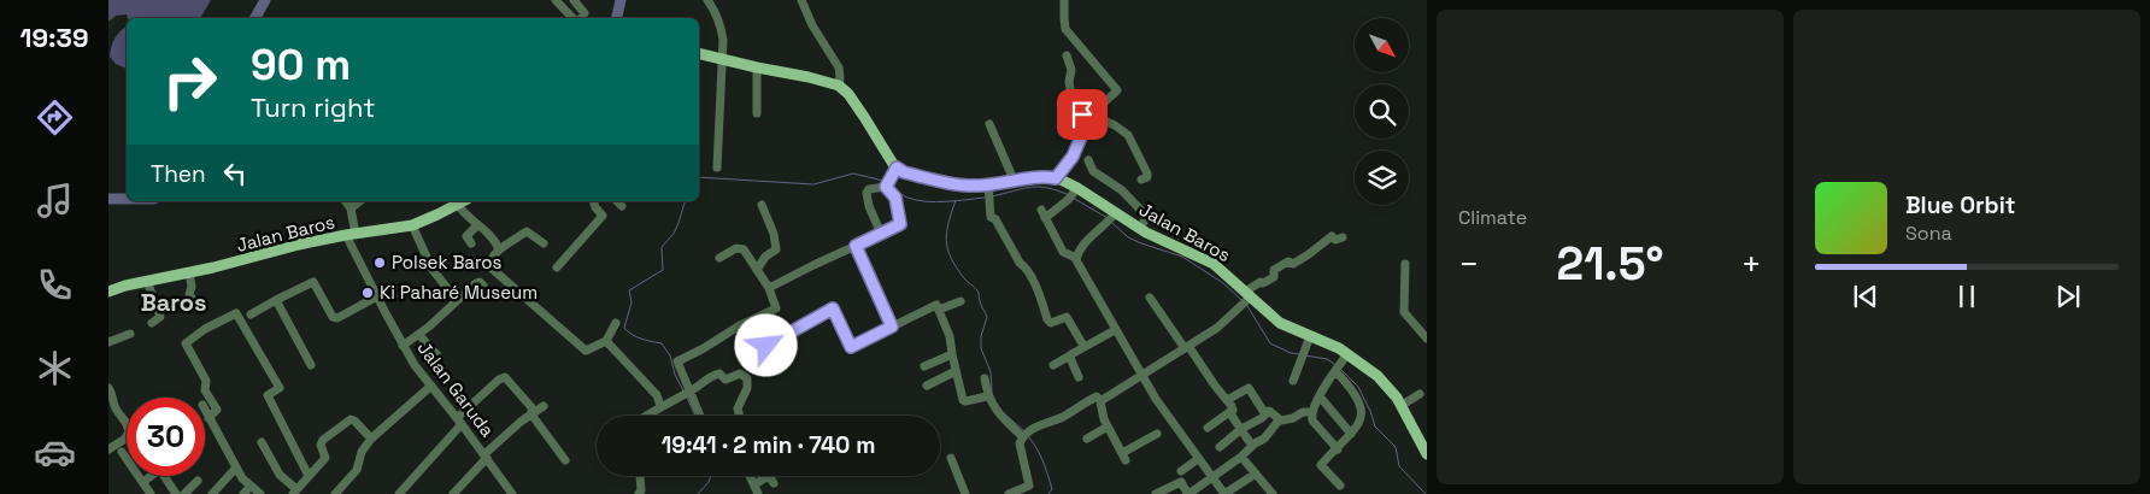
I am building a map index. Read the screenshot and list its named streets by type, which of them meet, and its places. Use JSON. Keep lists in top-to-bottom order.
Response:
{
  "streets": {
    "main road": ["Jalan Baros"],
    "street": ["Jalan Garuda"]
  },
  "crossings": [
    ["Jalan Baros", "Jalan Garuda"]
  ],
  "districts": ["Baros"],
  "places": ["Polsek Baros", "Ki Paharé Museum"],
  "north": "bottom right",
  "page": {
    "tabs": "19:39",
    "tile": "Climate",
    "turn": ["90 m", "Turn right"],
    "then": "Then",
    "song": ["Blue Orbit", "Sona"],
    "heat": ["−", "21.5°", "+"],
    "limit": "30",
    "trip": "19:41 · 2 min · 740 m"
  }
}
